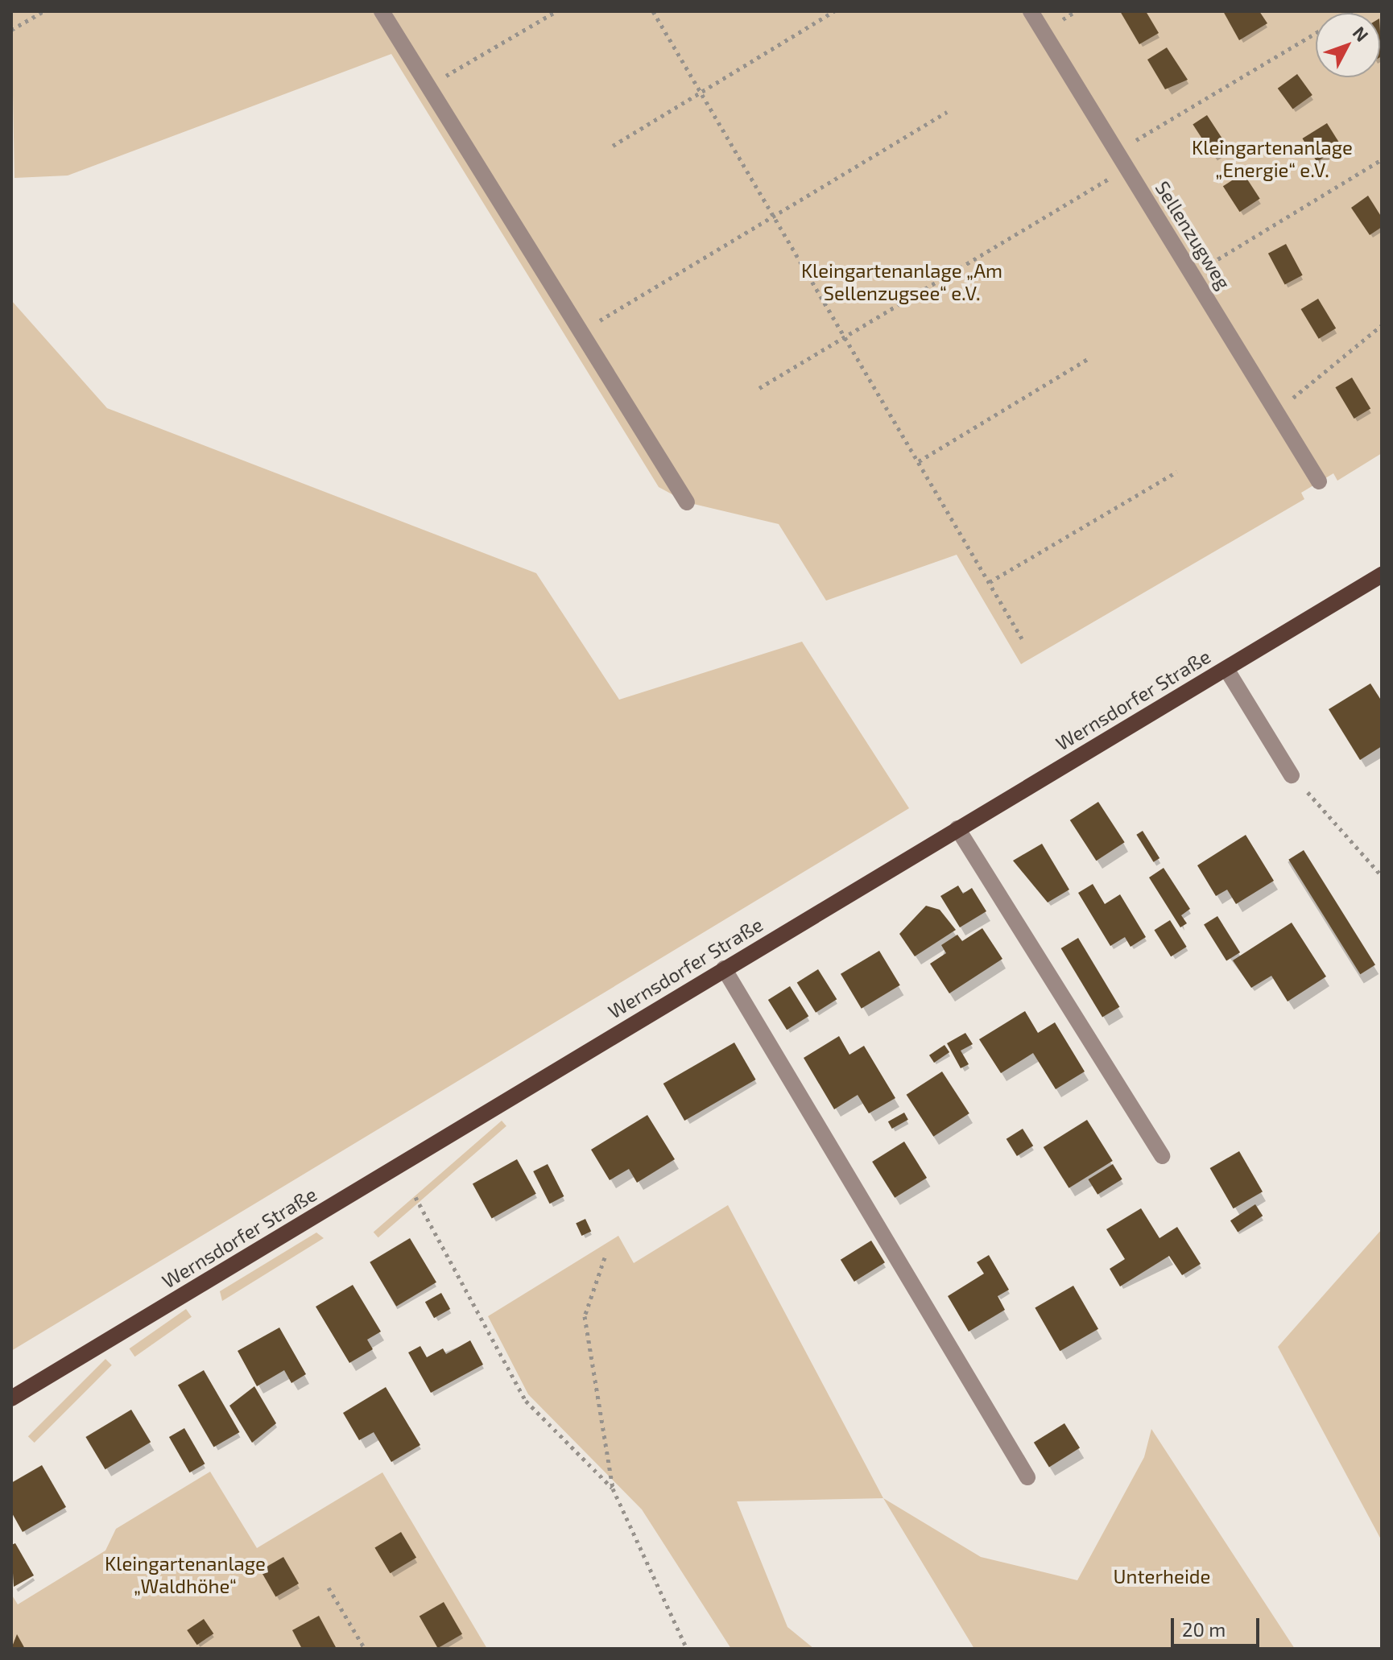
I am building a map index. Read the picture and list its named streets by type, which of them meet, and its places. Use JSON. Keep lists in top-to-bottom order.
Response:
{
  "streets": {
    "main road": ["Wernsdorfer Straße"],
    "lane": ["Sellenzugweg"]
  },
  "parks": [
    "Kleingartenanlage „Energie“ e.V.",
    "Kleingartenanlage „Am Sellenzugsee“ e.V.",
    "Kleingartenanlage „Waldhöhe“",
    "Unterheide"
  ],
  "scale_bar": "20 m",
  "north": "top right"
}
